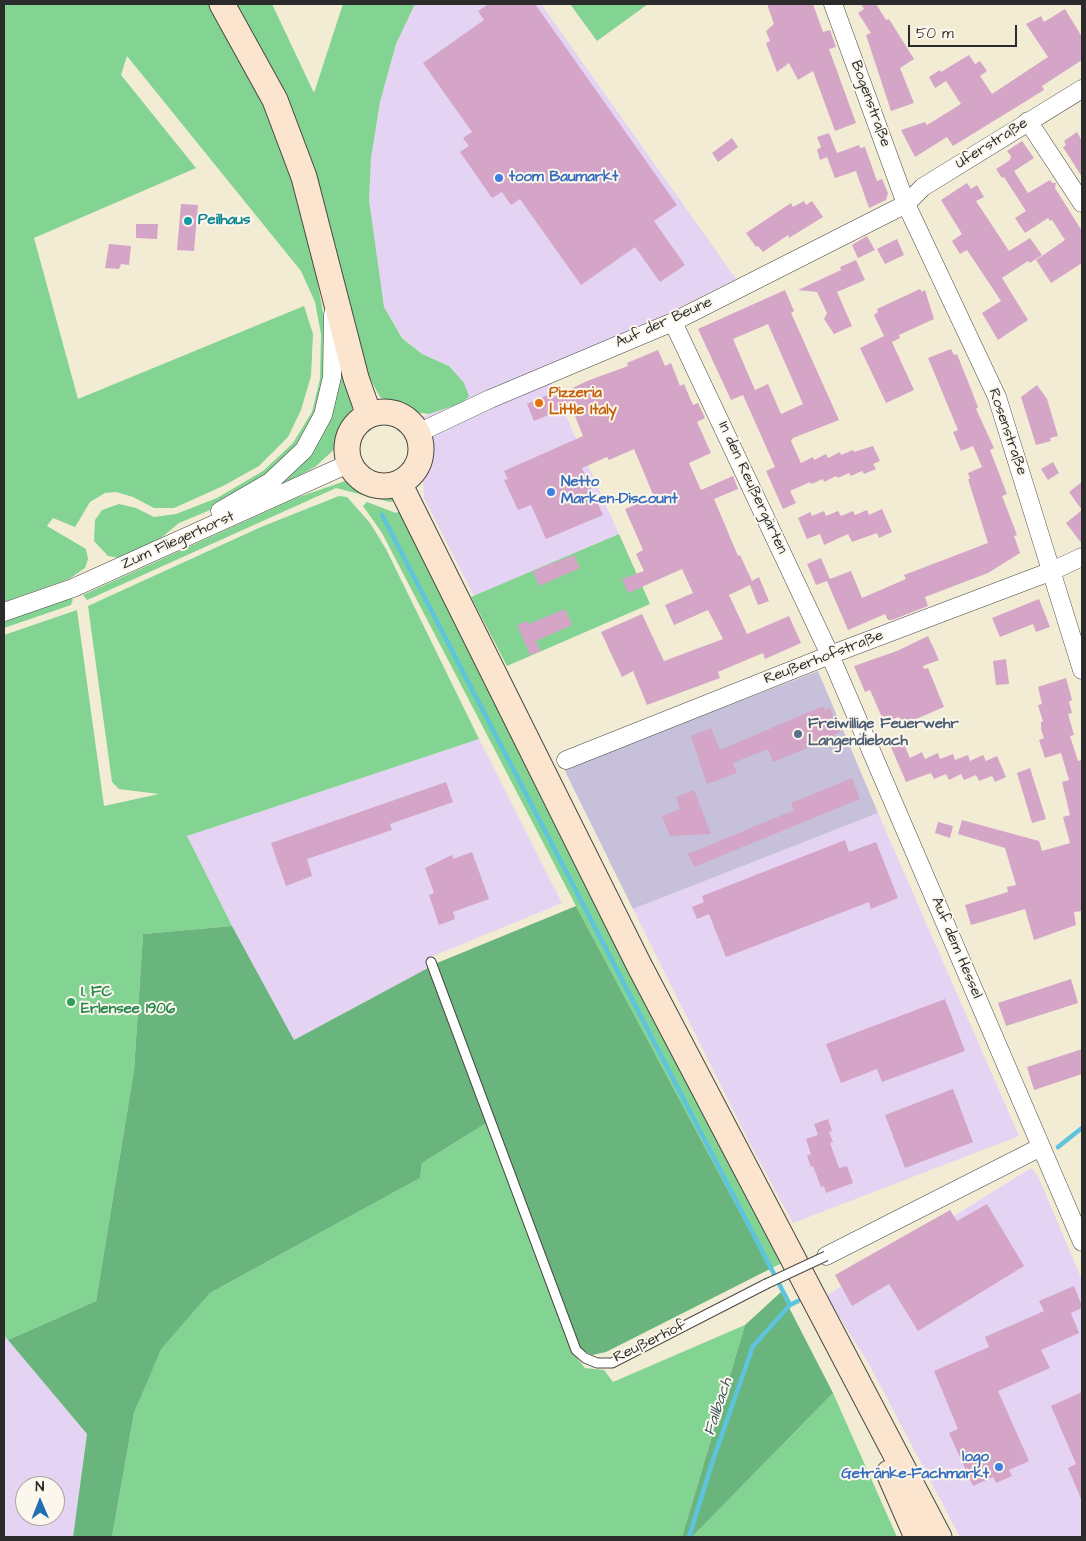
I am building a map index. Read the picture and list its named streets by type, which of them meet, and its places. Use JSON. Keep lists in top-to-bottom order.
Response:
{
  "streets": {
    "street": [
      "Bogenstraße",
      "Uferstraße",
      "Auf der Beune",
      "Rosenstraße",
      "In den Reußergärten",
      "Zum Fliegerhorst",
      "Reußerhofstraße",
      "Auf dem Hessel",
      "Reußerhof"
    ]
  },
  "crossings": [
    ["Bogenstraße", "Uferstraße"],
    ["Bogenstraße", "Auf der Beune"],
    ["Bogenstraße", "Rosenstraße"],
    ["Uferstraße", "Auf der Beune"],
    ["Uferstraße", "Rosenstraße"],
    ["Auf der Beune", "Rosenstraße"],
    ["Auf der Beune", "In den Reußergärten"],
    ["Auf der Beune", "Zum Fliegerhorst"],
    ["Rosenstraße", "Reußerhofstraße"],
    ["In den Reußergärten", "Reußerhofstraße"],
    ["In den Reußergärten", "Auf dem Hessel"],
    ["Reußerhofstraße", "Auf dem Hessel"],
    ["Auf dem Hessel", "Reußerhof"]
  ],
  "water": ["Fallbach"],
  "places": [
    "toom Baumarkt",
    "Peilhaus",
    "Pizzeria Little Italy",
    "Netto Marken-Discount",
    "Freiwillige Feuerwehr Langendiebach",
    "1. FC Erlensee 1906",
    "logo Getränke-Fachmarkt"
  ],
  "scale_bar": "50 m",
  "north": "top"
}
